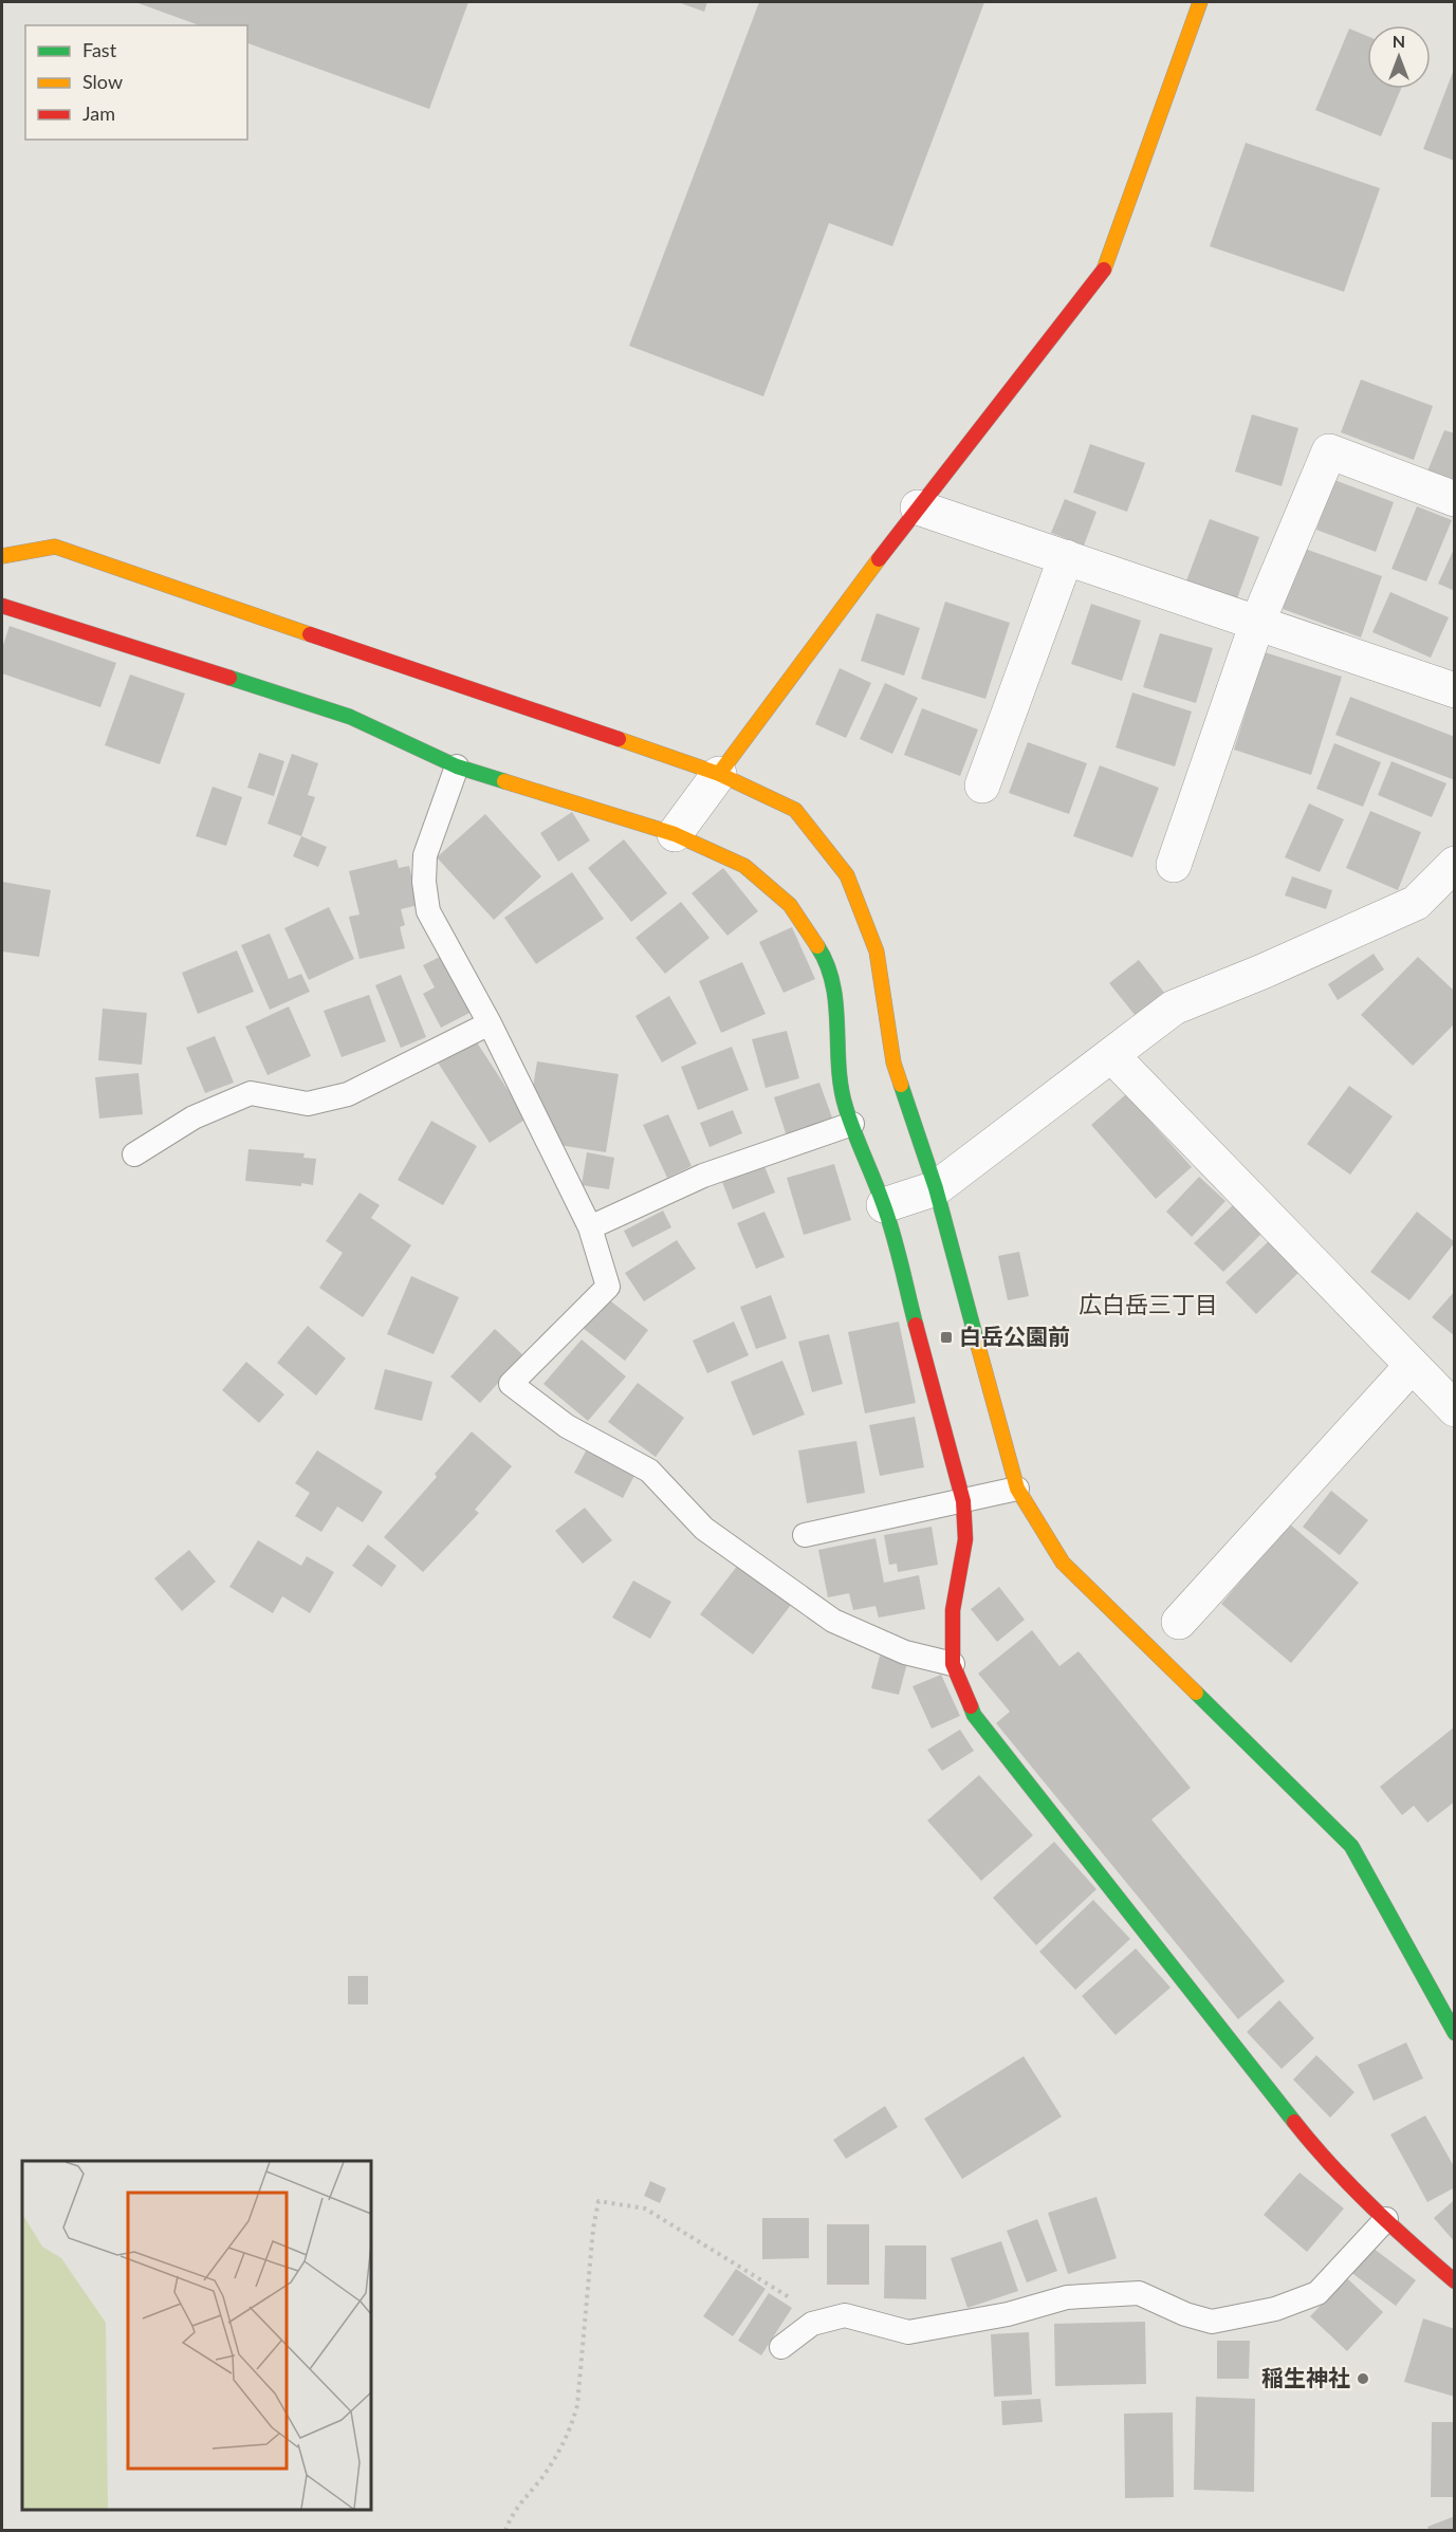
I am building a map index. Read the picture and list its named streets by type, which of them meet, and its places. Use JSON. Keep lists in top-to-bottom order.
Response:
{
  "districts": ["広白岳三丁目"],
  "places": {
    "transit": ["白岳公園前"],
    "other": ["稲生神社"]
  },
  "legend": ["Fast", "Slow", "Jam"],
  "north": "top"
}
